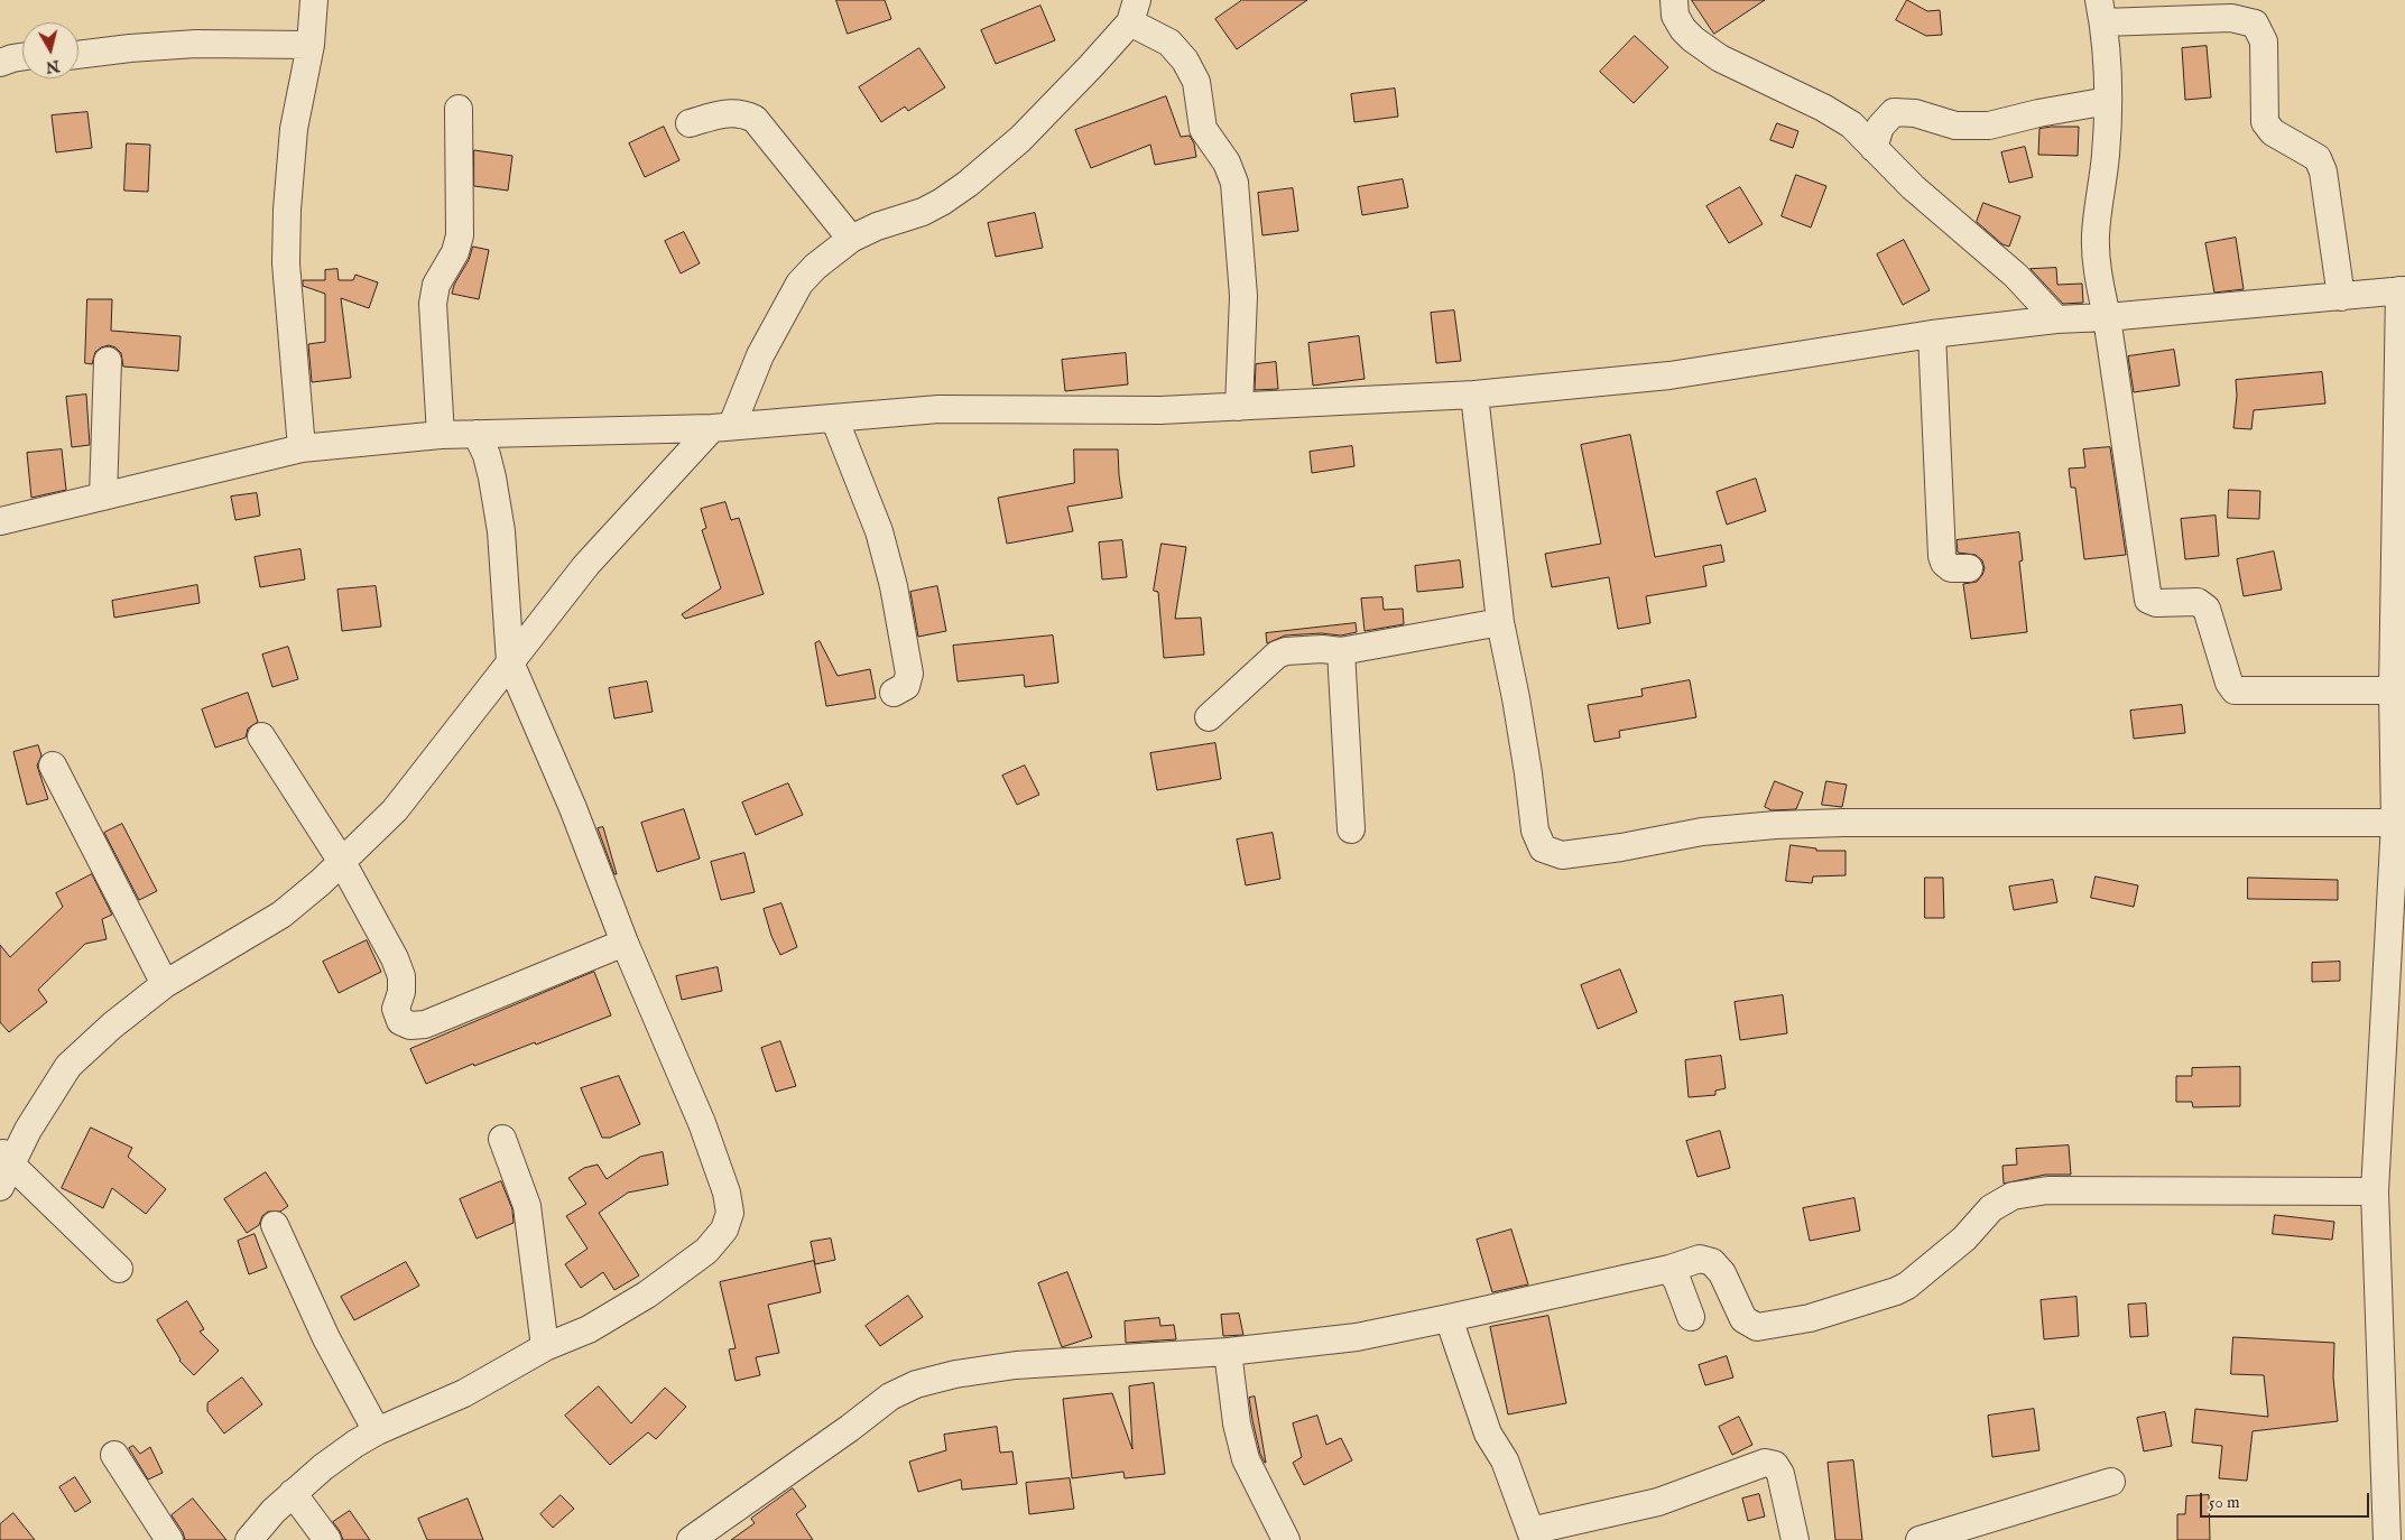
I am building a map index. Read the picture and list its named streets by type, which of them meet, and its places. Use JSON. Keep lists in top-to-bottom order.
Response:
{
  "scale_bar": "50 m",
  "north": "bottom"
}
